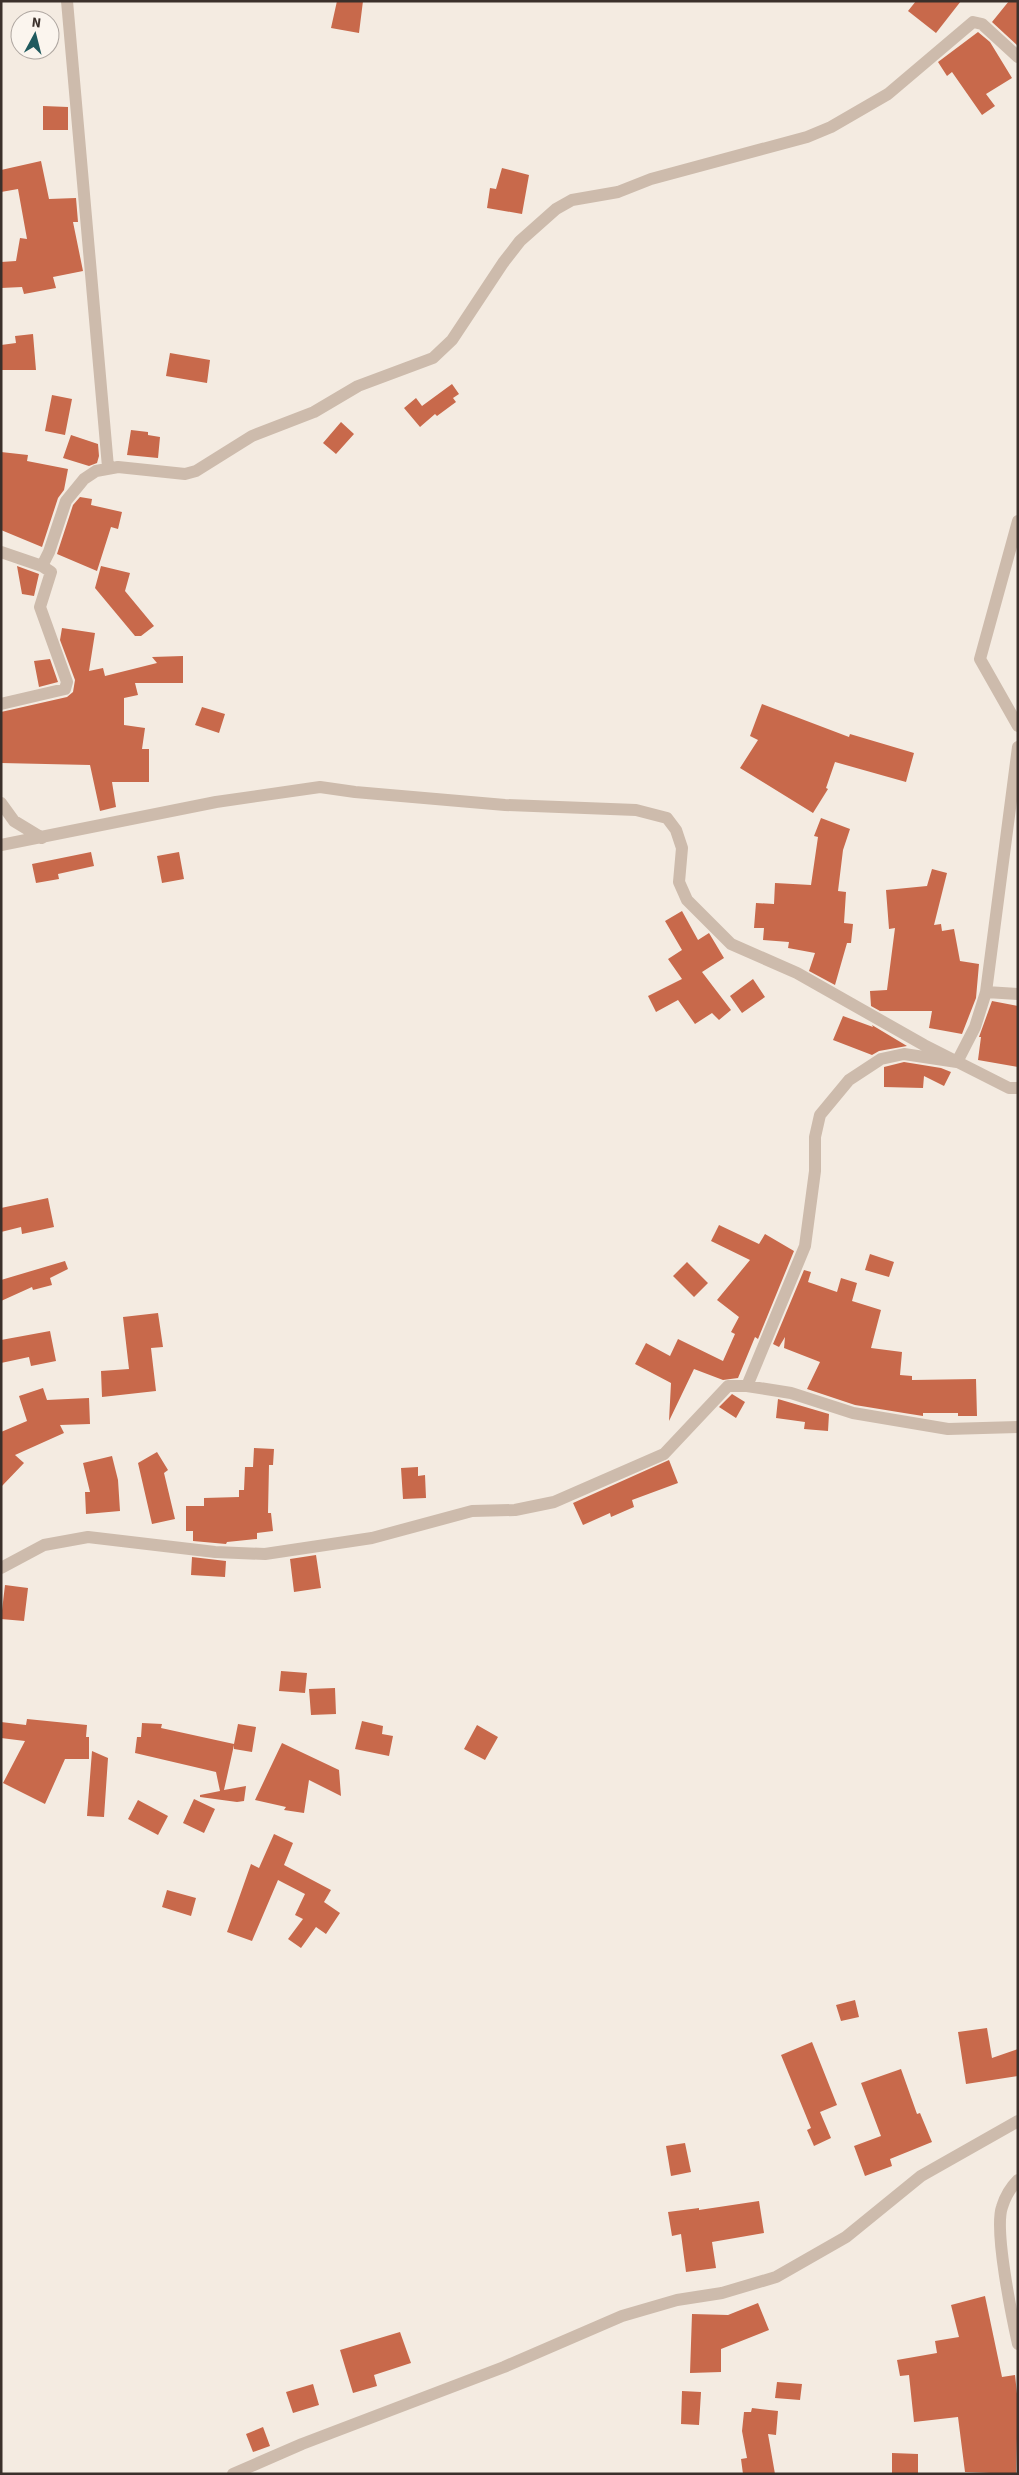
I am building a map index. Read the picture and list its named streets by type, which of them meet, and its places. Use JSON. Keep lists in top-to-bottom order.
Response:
{
  "north": "top"
}
